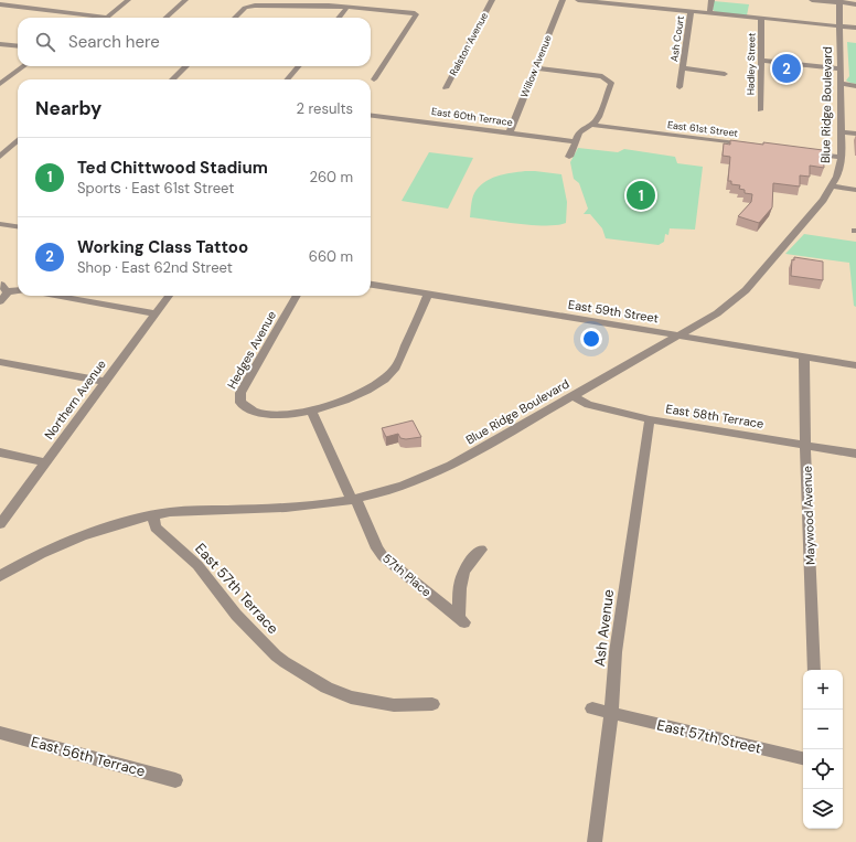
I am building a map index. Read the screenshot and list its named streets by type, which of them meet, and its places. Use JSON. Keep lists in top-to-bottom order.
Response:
{
  "streets": {
    "street": [
      "Ash Court",
      "Ralston Avenue",
      "Hadley Street",
      "Willow Avenue",
      "Blue Ridge Boulevard",
      "East 60th Terrace",
      "East 61st Street",
      "East 59th Street",
      "Hedges Avenue",
      "Northern Avenue",
      "East 58th Terrace",
      "Maywood Avenue",
      "57th Place",
      "East 57th Terrace",
      "Ash Avenue",
      "East 57th Street",
      "East 56th Terrace"
    ]
  },
  "crossings": [
    ["Willow Avenue", "East 60th Terrace"],
    ["Blue Ridge Boulevard", "East 59th Street"],
    ["Blue Ridge Boulevard", "East 58th Terrace"],
    ["Blue Ridge Boulevard", "57th Place"],
    ["Blue Ridge Boulevard", "East 57th Terrace"],
    ["East 59th Street", "Maywood Avenue"],
    ["East 58th Terrace", "Maywood Avenue"],
    ["East 58th Terrace", "Ash Avenue"],
    ["Ash Avenue", "East 57th Street"]
  ],
  "page": {
    "search": "Search here",
    "pins": ["2", "1"],
    "heading": ["Nearby", "2 results"],
    "list": [
      {
        "mark": "1",
        "name": "Ted Chittwood Stadium",
        "note": "Sports · East 61st Street",
        "value": "260 m"
      },
      {
        "mark": "2",
        "name": "Working Class Tattoo",
        "note": "Shop · East 62nd Street",
        "value": "660 m"
      }
    ],
    "map_buttons": ["+", "−"]
  }
}
